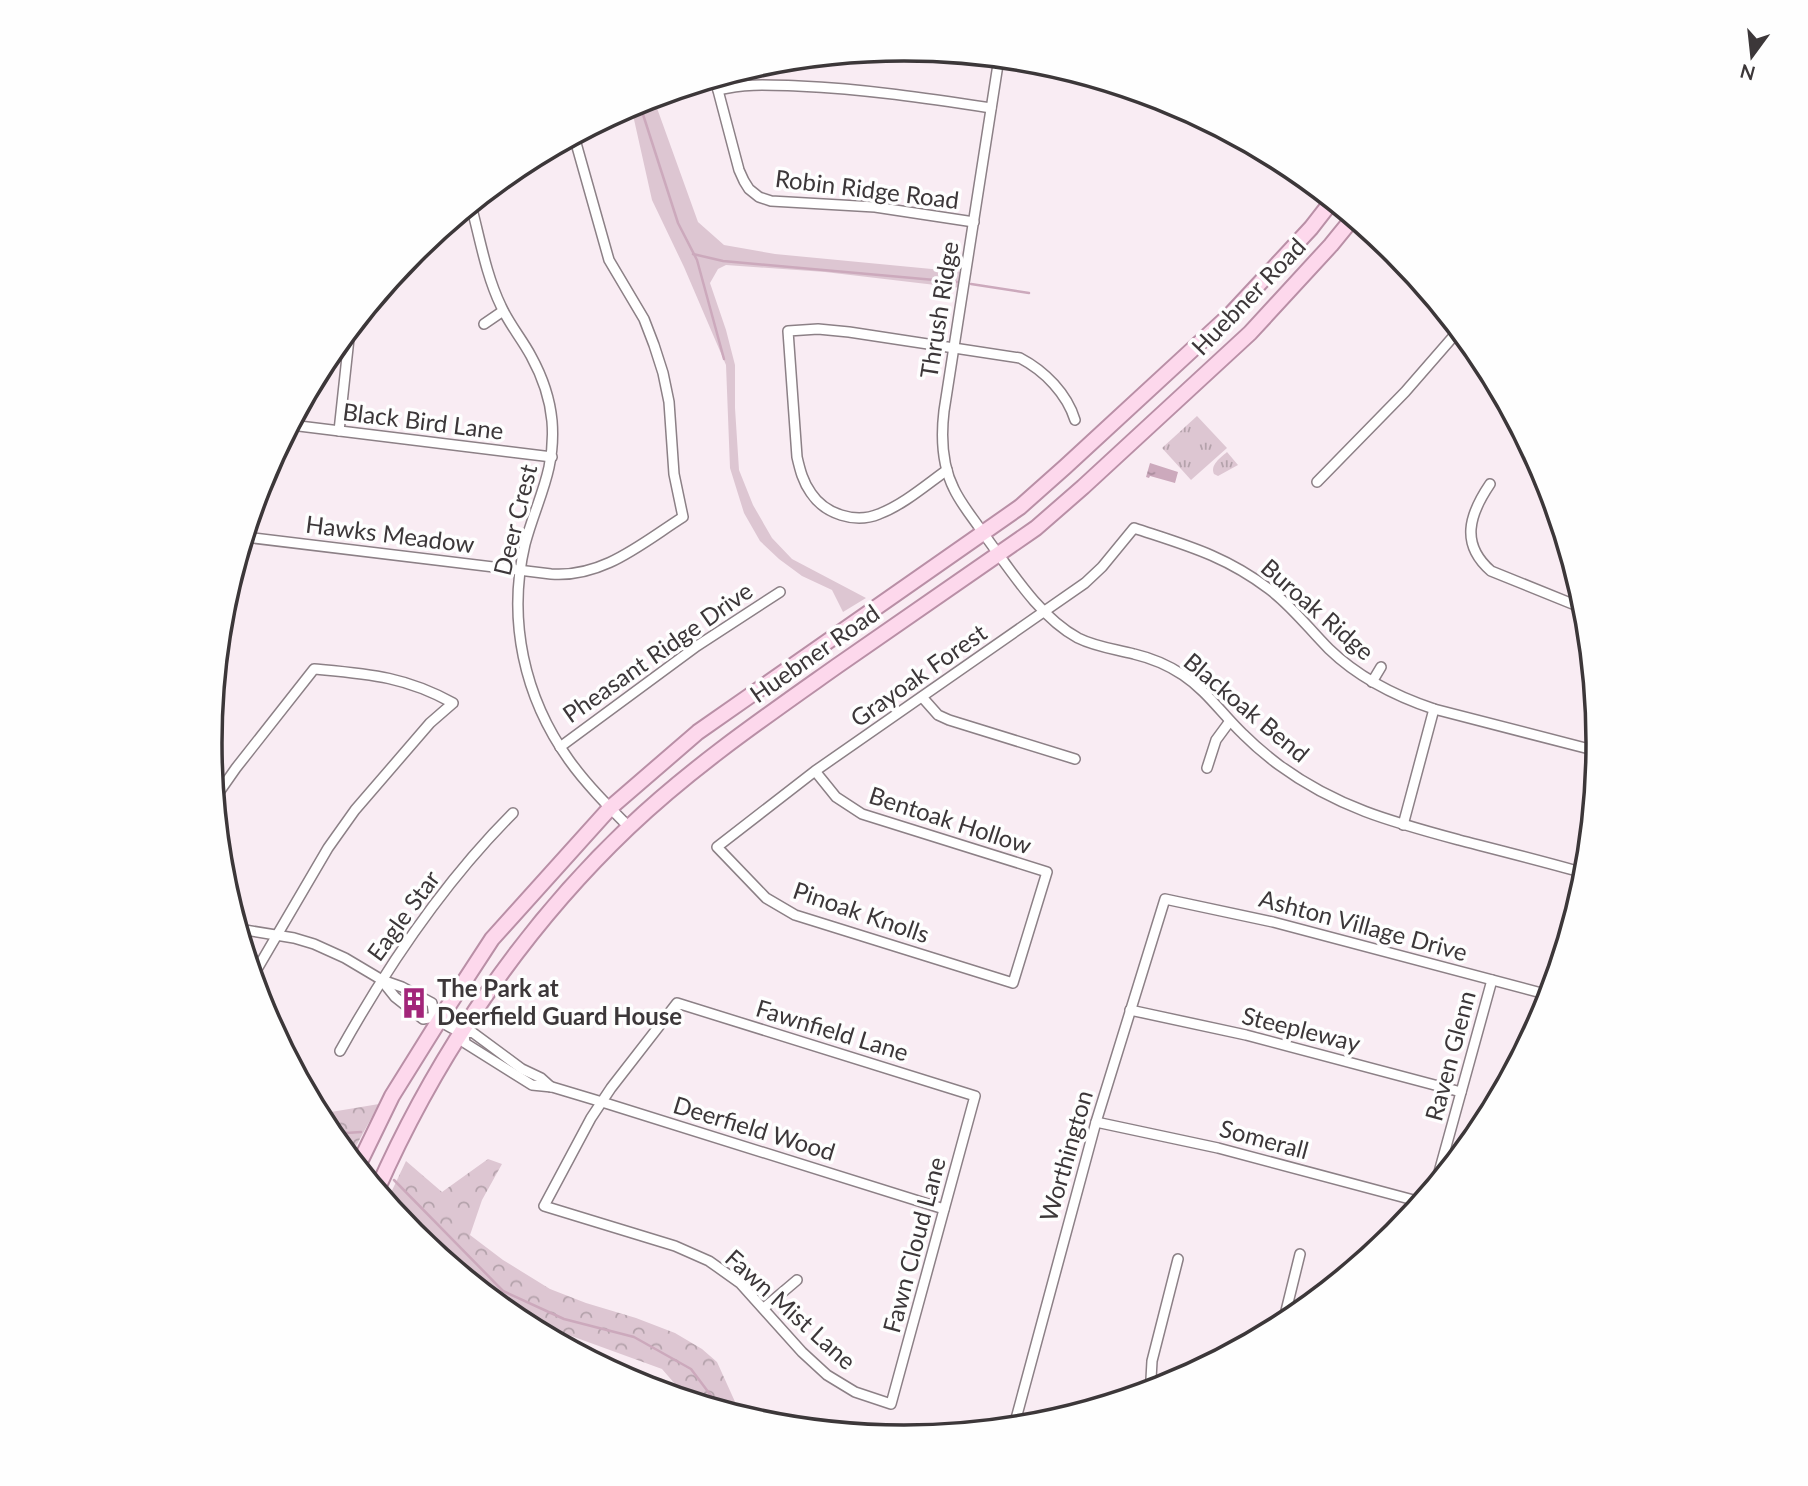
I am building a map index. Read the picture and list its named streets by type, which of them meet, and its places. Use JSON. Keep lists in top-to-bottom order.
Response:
{
  "streets": {
    "main road": ["Huebner Road"],
    "street": [
      "Robin Ridge Road",
      "Thrush Ridge",
      "Black Bird Lane",
      "Deer Crest",
      "Hawks Meadow",
      "Buroak Ridge",
      "Pheasant Ridge Drive",
      "Grayoak Forest",
      "Blackoak Bend",
      "Bentoak Hollow",
      "Pinoak Knolls",
      "Eagle Star",
      "Ashton Village Drive",
      "Steepleway",
      "Fawnfield Lane",
      "Raven Glenn",
      "Deerfield Wood",
      "Somerall",
      "Worthington",
      "Fawn Cloud Lane",
      "Fawn Mist Lane"
    ]
  },
  "crossings": [
    ["Robin Ridge Road", "Thrush Ridge"],
    ["Huebner Road", "Thrush Ridge"],
    ["Huebner Road", "Deer Crest"],
    ["Huebner Road", "Blackoak Bend"],
    ["Huebner Road", "Deerfield Wood"],
    ["Thrush Ridge", "Blackoak Bend"],
    ["Black Bird Lane", "Deer Crest"],
    ["Deer Crest", "Hawks Meadow"],
    ["Deer Crest", "Pheasant Ridge Drive"],
    ["Buroak Ridge", "Grayoak Forest"],
    ["Grayoak Forest", "Blackoak Bend"],
    ["Grayoak Forest", "Bentoak Hollow"],
    ["Grayoak Forest", "Pinoak Knolls"],
    ["Bentoak Hollow", "Pinoak Knolls"],
    ["Ashton Village Drive", "Raven Glenn"],
    ["Ashton Village Drive", "Worthington"],
    ["Steepleway", "Raven Glenn"],
    ["Steepleway", "Worthington"],
    ["Fawnfield Lane", "Deerfield Wood"],
    ["Fawnfield Lane", "Fawn Cloud Lane"],
    ["Fawnfield Lane", "Fawn Mist Lane"],
    ["Deerfield Wood", "Fawn Cloud Lane"],
    ["Deerfield Wood", "Fawn Mist Lane"],
    ["Somerall", "Worthington"],
    ["Fawn Cloud Lane", "Fawn Mist Lane"]
  ],
  "places": {
    "building": ["The Park at Deerfield Guard House"]
  },
  "north": "bottom"
}
